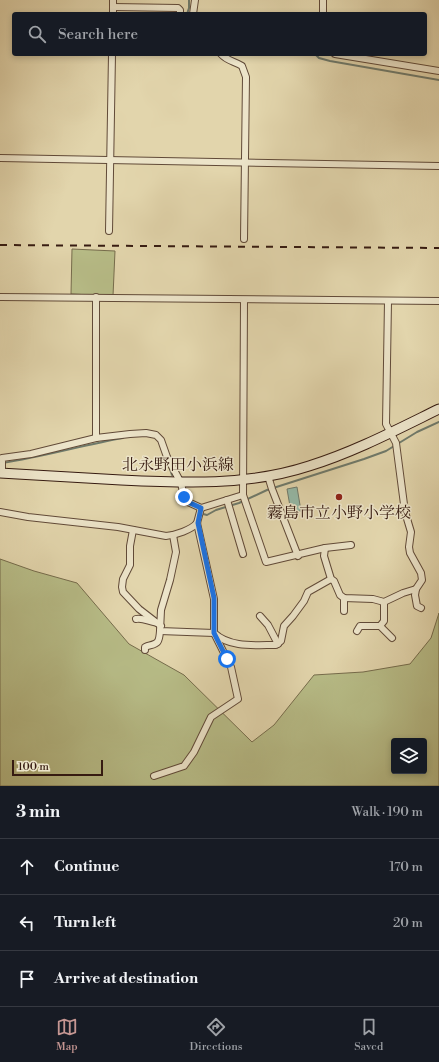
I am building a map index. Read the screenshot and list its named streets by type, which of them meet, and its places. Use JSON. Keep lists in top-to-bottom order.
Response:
{
  "streets": {
    "main road": ["北永野田小浜線"]
  },
  "places": ["霧島市立小野小学校"],
  "scale_bar": "100 m",
  "page": {
    "search": "Search here",
    "scale": "100 m",
    "heading": ["3 min", "Walk · 190 m"],
    "list": [
      ["Continue", "170 m"],
      ["Turn left", "20 m"],
      "Arrive at destination"
    ],
    "nav": ["Map", "Directions", "Saved"]
  }
}
